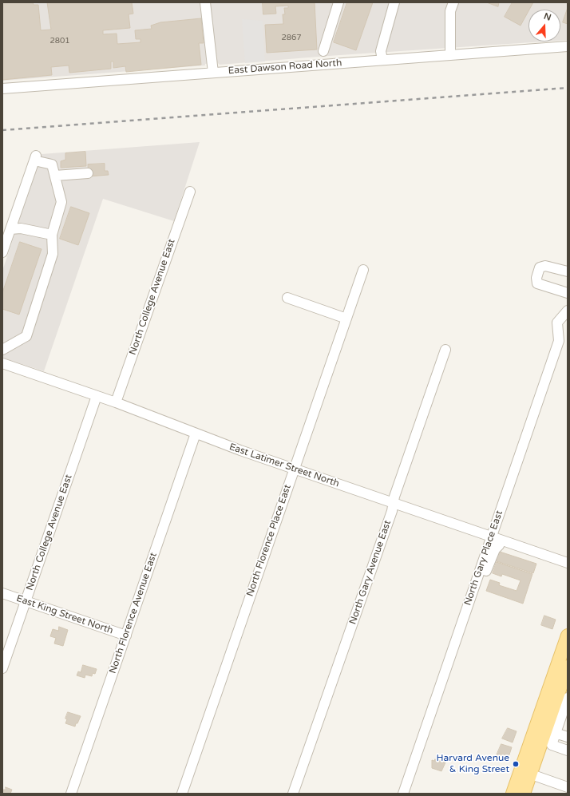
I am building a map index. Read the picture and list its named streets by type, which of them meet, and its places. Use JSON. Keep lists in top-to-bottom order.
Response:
{
  "streets": {
    "street": [
      "East Dawson Road North",
      "North College Avenue East",
      "East Latimer Street North",
      "North Florence Place East",
      "North Gary Place East",
      "North Gary Avenue East",
      "North Florence Avenue East",
      "East King Street North"
    ]
  },
  "crossings": [
    ["North College Avenue East", "East Latimer Street North"],
    ["North College Avenue East", "East King Street North"],
    ["East Latimer Street North", "North Florence Place East"],
    ["East Latimer Street North", "North Gary Place East"],
    ["East Latimer Street North", "North Gary Avenue East"],
    ["East Latimer Street North", "North Florence Avenue East"],
    ["North Florence Avenue East", "East King Street North"]
  ],
  "places": ["Harvard Avenue & King Street"],
  "house_numbers": ["2867", "2801"],
  "north": "top"
}
